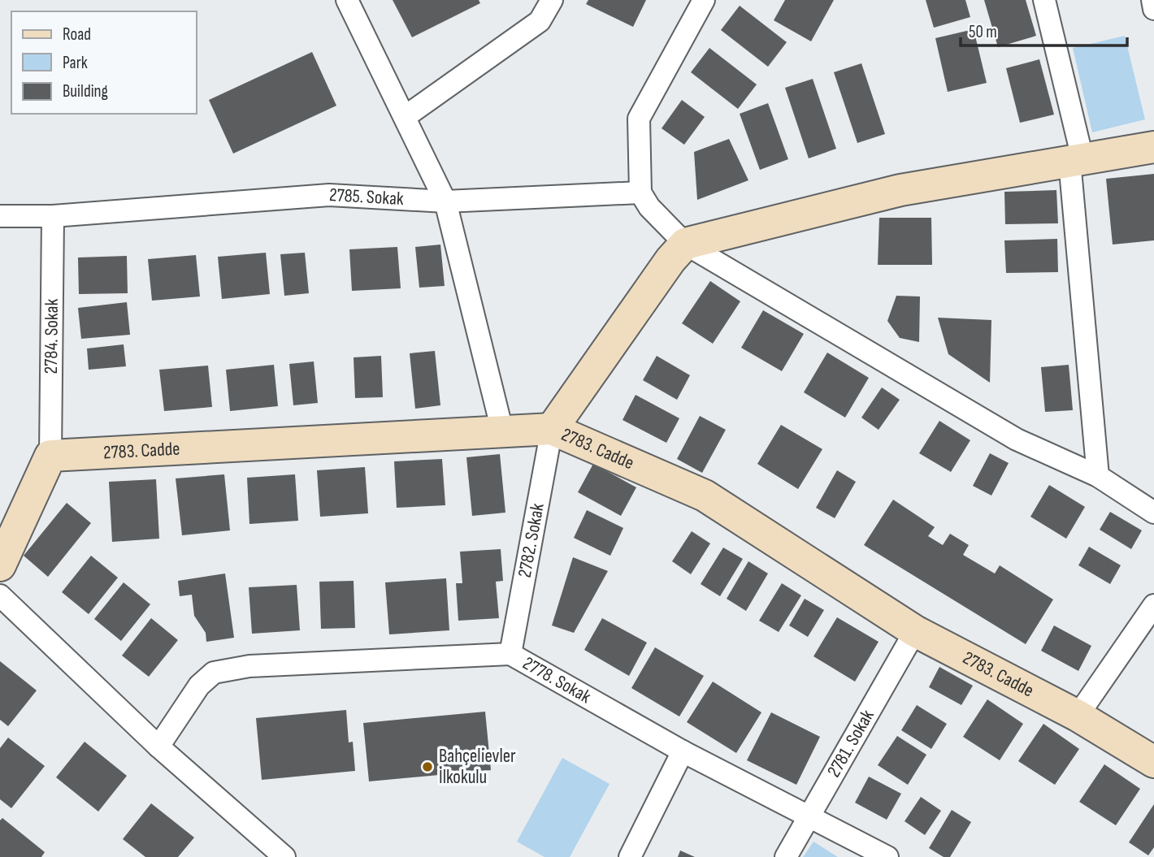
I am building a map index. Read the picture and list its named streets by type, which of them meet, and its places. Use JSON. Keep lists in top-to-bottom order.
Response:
{
  "streets": {
    "main road": ["2783. Cadde"],
    "street": [
      "2785. Sokak",
      "2784. Sokak",
      "2782. Sokak",
      "2778. Sokak",
      "2781. Sokak"
    ]
  },
  "crossings": [
    ["2785. Sokak", "2784. Sokak"],
    ["2784. Sokak", "2783. Cadde"],
    ["2783. Cadde", "2782. Sokak"],
    ["2783. Cadde", "2781. Sokak"],
    ["2782. Sokak", "2778. Sokak"],
    ["2778. Sokak", "2781. Sokak"]
  ],
  "places": ["Bahçelievler İlkokulu"],
  "legend": ["Road", "Park", "Building"],
  "scale_bar": "50 m"
}
